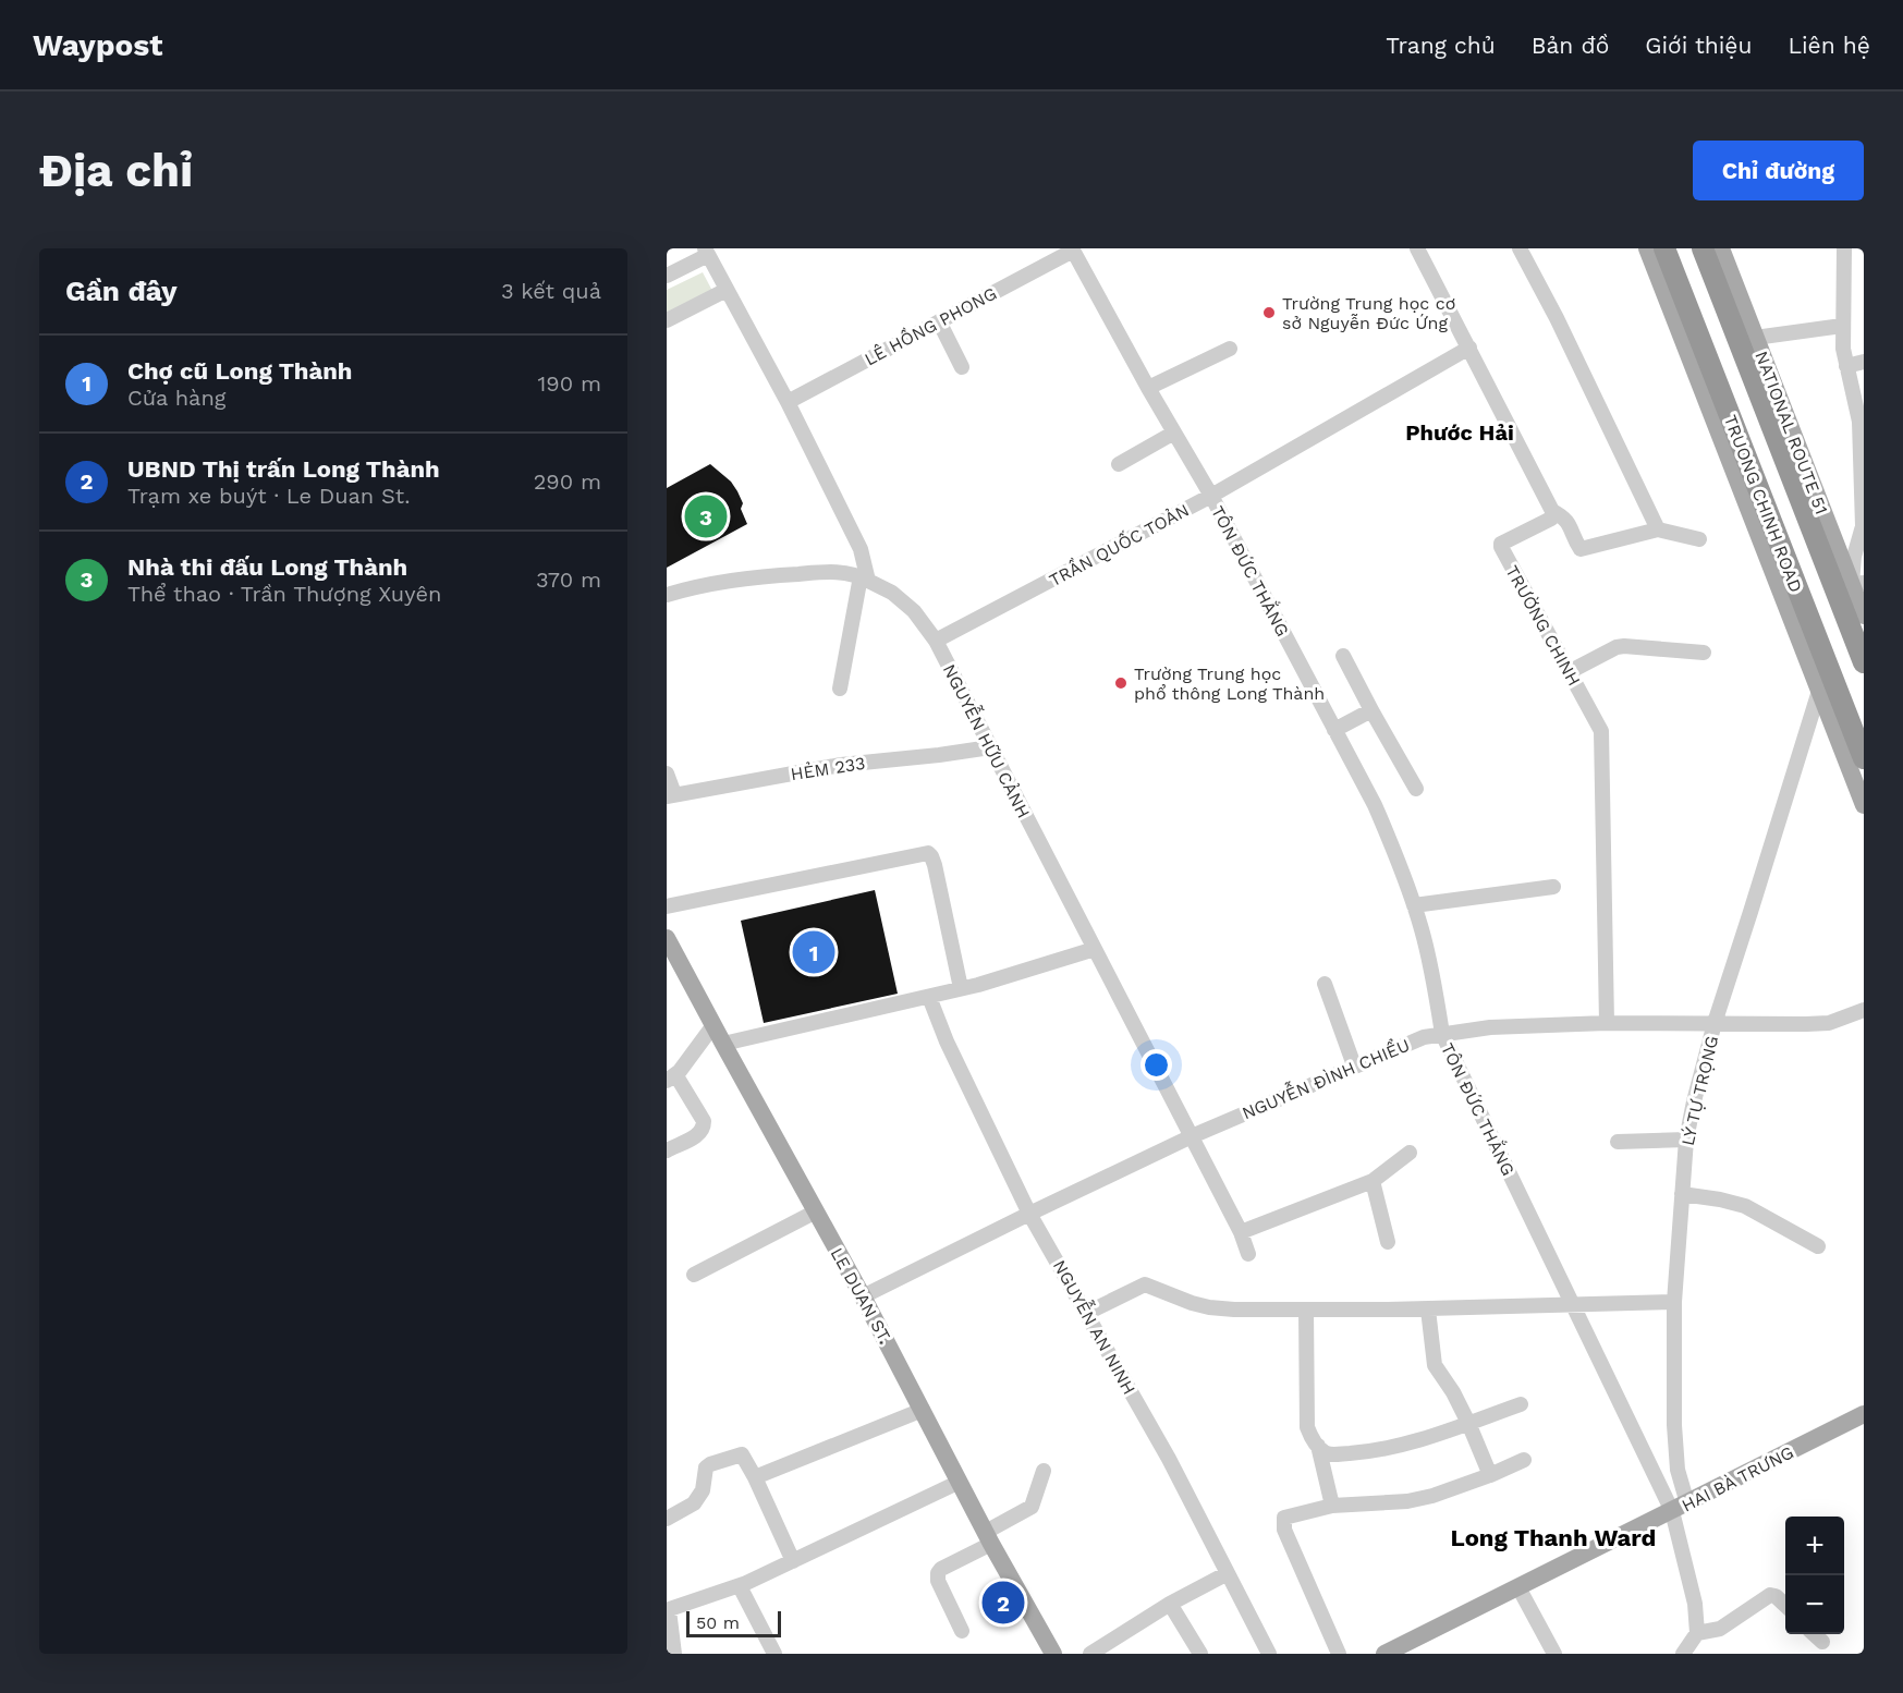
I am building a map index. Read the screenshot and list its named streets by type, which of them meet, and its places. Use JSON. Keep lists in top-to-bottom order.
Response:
{
  "streets": {
    "highway": ["TRUONG CHINH ROAD"],
    "main road": ["NATIONAL ROUTE 51", "LE DUAN ST.", "HAI BÀ TRƯNG"],
    "street": [
      "LÊ HỒNG PHONG",
      "TRẦN QUỐC TOẢN",
      "TÔN ĐỨC THẮNG",
      "TRƯỜNG CHINH",
      "NGUYỄN HỮU CẢNH",
      "HẺM 233",
      "NGUYỄN ĐÌNH CHIỂU",
      "LÝ TỰ TRỌNG",
      "NGUYỄN AN NINH"
    ]
  },
  "crossings": [
    ["LÊ HỒNG PHONG", "TÔN ĐỨC THẮNG"],
    ["NATIONAL ROUTE 51", "TRUONG CHINH ROAD"],
    ["TRUONG CHINH ROAD", "LÝ TỰ TRỌNG"],
    ["TRẦN QUỐC TOẢN", "TÔN ĐỨC THẮNG"],
    ["TRẦN QUỐC TOẢN", "NGUYỄN HỮU CẢNH"],
    ["TÔN ĐỨC THẮNG", "NGUYỄN ĐÌNH CHIỂU"],
    ["TÔN ĐỨC THẮNG", "LÝ TỰ TRỌNG"],
    ["TÔN ĐỨC THẮNG", "HAI BÀ TRƯNG"],
    ["TRƯỜNG CHINH", "NGUYỄN ĐÌNH CHIỂU"],
    ["NGUYỄN HỮU CẢNH", "HẺM 233"],
    ["NGUYỄN HỮU CẢNH", "NGUYỄN ĐÌNH CHIỂU"],
    ["NGUYỄN ĐÌNH CHIỂU", "LÝ TỰ TRỌNG"],
    ["NGUYỄN ĐÌNH CHIỂU", "LE DUAN ST."],
    ["NGUYỄN ĐÌNH CHIỂU", "NGUYỄN AN NINH"],
    ["LÝ TỰ TRỌNG", "HAI BÀ TRƯNG"]
  ],
  "districts": ["Phước Hải", "Long Thanh Ward"],
  "places": ["Trường Trung học cơ sở Nguyễn Đức Ứng", "Trường Trung học phổ thông Long Thành"],
  "scale_bar": "50 m",
  "page": {
    "header": "Waypost",
    "nav": [
      "Trang chủ",
      "Bản đồ",
      "Giới thiệu",
      "Liên hệ"
    ],
    "buttons": "Chỉ đường",
    "title": "Địa chỉ",
    "heading": ["Gần đây", "3 kết quả"],
    "list": [
      {
        "mark": "1",
        "name": "Chợ cũ Long Thành",
        "note": "Cửa hàng",
        "value": "190 m"
      },
      {
        "mark": "2",
        "name": "UBND Thị trấn Long Thành",
        "note": "Trạm xe buýt · Le Duan St.",
        "value": "290 m"
      },
      {
        "mark": "3",
        "name": "Nhà thi đấu Long Thành",
        "note": "Thể thao · Trần Thượng Xuyên",
        "value": "370 m"
      }
    ],
    "pins": ["3", "1", "2"],
    "map_buttons": ["+", "−"],
    "scale": "50 m"
  }
}
